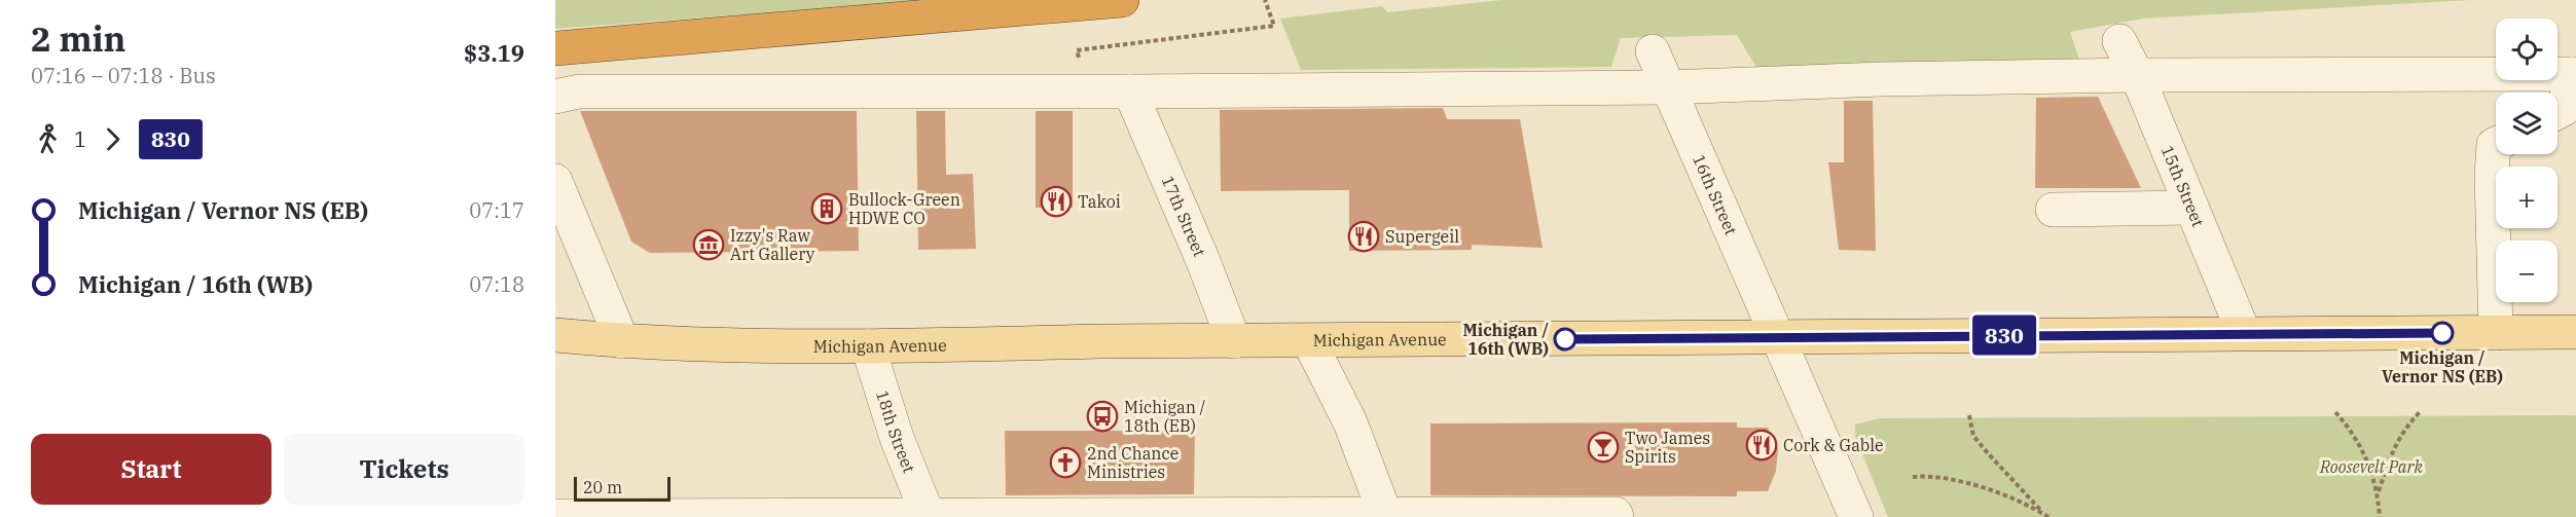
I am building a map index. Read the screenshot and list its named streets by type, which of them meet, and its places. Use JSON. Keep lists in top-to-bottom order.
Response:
{
  "streets": {
    "main road": ["Michigan Avenue"],
    "street": [
      "15th Street",
      "16th Street",
      "17th Street",
      "18th Street"
    ]
  },
  "crossings": [
    ["15th Street", "Michigan Avenue"],
    ["16th Street", "Michigan Avenue"],
    ["17th Street", "Michigan Avenue"],
    ["Michigan Avenue", "18th Street"]
  ],
  "parks": ["Roosevelt Park"],
  "places": {
    "restaurant": ["Takoi", "Supergeil", "Cork & Gable"],
    "building": ["Bullock-Green HDWE CO"],
    "museum": ["Izzy's Raw Art Gallery"],
    "other": ["Michigan / Vernor NS (EB)", "Michigan / 16th (WB)"],
    "bus stop": ["Michigan / 18th (EB)"],
    "bar": ["Two James Spirits"],
    "church": ["2nd Chance Ministries"]
  },
  "lines": ["bus line 830"],
  "scale_bar": "20 m",
  "page": {
    "heading": ["2 min", "07:16 – 07:18 · Bus", "$3.19"],
    "on_map": "830",
    "map_buttons": ["+", "−"],
    "legs": ["1", "830"],
    "list": [
      {
        "name": "Michigan / Vernor NS (EB)",
        "value": "07:17"
      },
      {
        "name": "Michigan / 16th (WB)",
        "value": "07:18"
      }
    ],
    "buttons": ["Start", "Tickets"],
    "scale": "20 m"
  }
}
